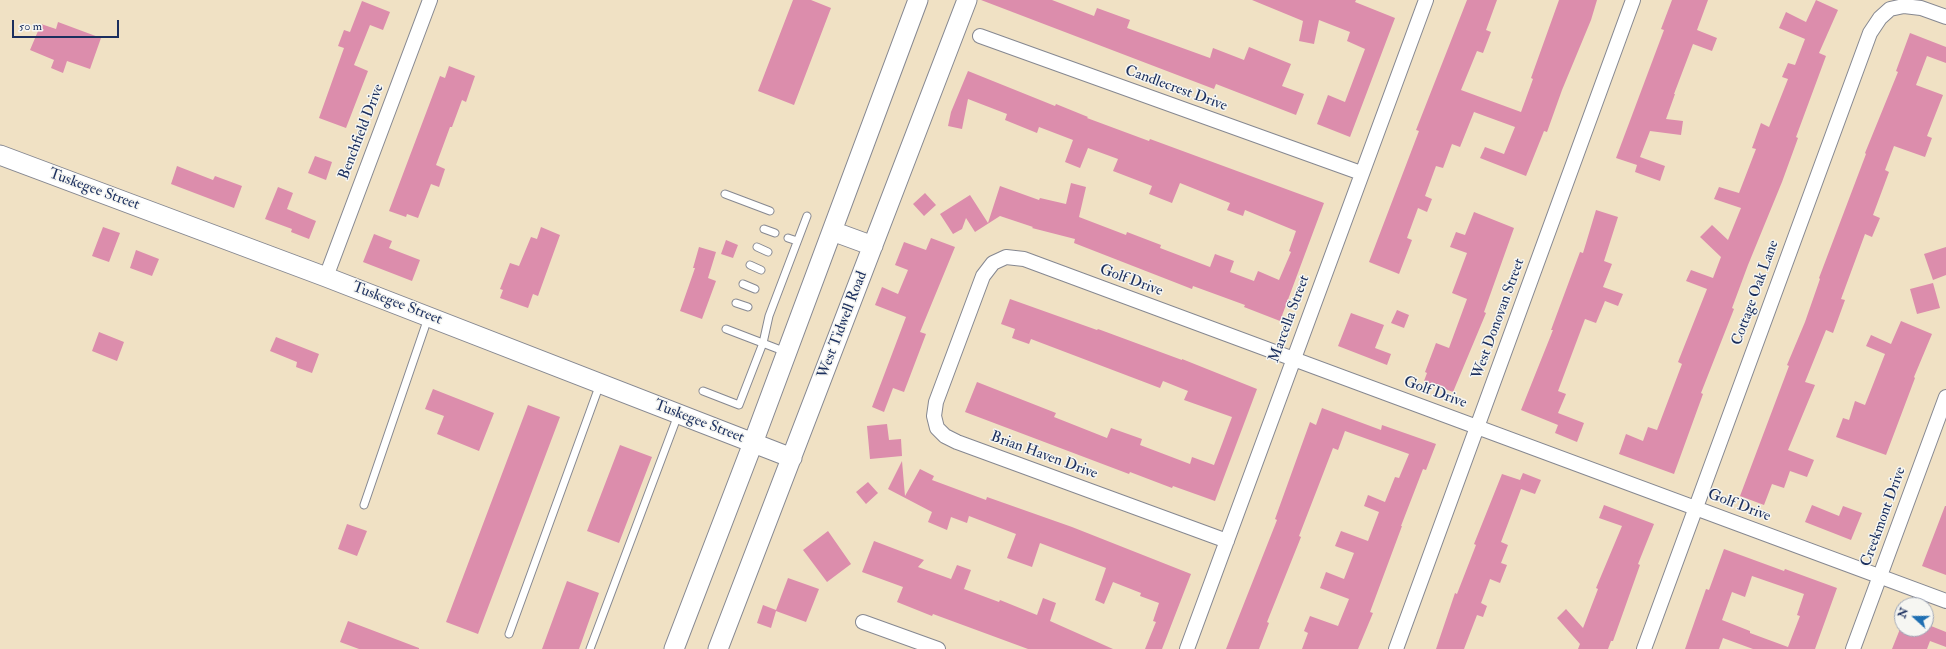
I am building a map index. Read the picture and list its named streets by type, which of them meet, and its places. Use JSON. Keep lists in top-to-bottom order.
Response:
{
  "streets": {
    "main road": ["Tuskegee Street", "West Tidwell Road"],
    "street": [
      "Candlecrest Drive",
      "Benchfield Drive",
      "Golf Drive",
      "Cottage Oak Lane",
      "Marcella Street",
      "West Donovan Street",
      "Brian Haven Drive",
      "Creekmont Drive"
    ]
  },
  "crossings": [
    ["Candlecrest Drive", "Marcella Street"],
    ["Benchfield Drive", "Tuskegee Street"],
    ["Tuskegee Street", "West Tidwell Road"],
    ["Golf Drive", "Cottage Oak Lane"],
    ["Golf Drive", "Marcella Street"],
    ["Golf Drive", "West Donovan Street"],
    ["Golf Drive", "Brian Haven Drive"],
    ["Golf Drive", "Creekmont Drive"],
    ["Marcella Street", "Brian Haven Drive"]
  ],
  "scale_bar": "50 m",
  "north": "left"
}
